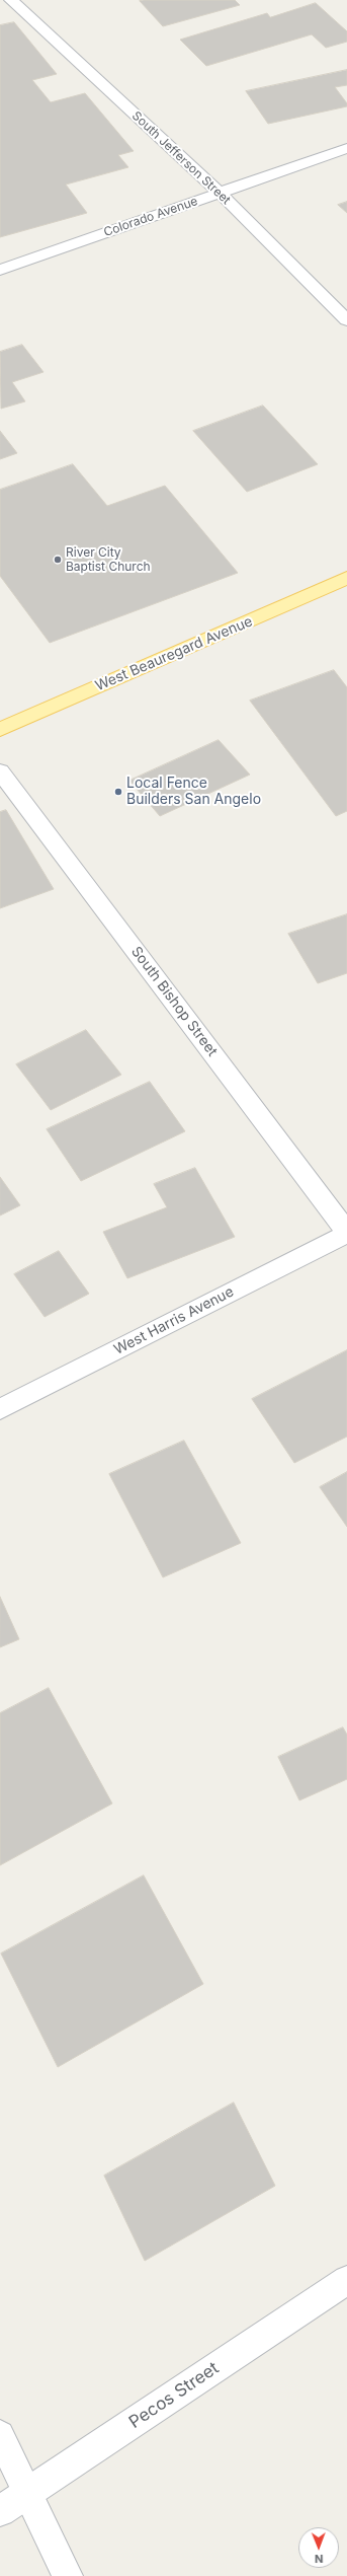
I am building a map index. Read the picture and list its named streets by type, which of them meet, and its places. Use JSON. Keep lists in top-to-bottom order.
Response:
{
  "streets": {
    "main road": ["West Beauregard Avenue"],
    "street": [
      "South Jefferson Street",
      "Colorado Avenue",
      "South Bishop Street",
      "West Harris Avenue",
      "Pecos Street"
    ]
  },
  "crossings": [
    ["South Jefferson Street", "Colorado Avenue"],
    ["South Bishop Street", "West Harris Avenue"]
  ],
  "places": ["River City Baptist Church", "Local Fence Builders San Angelo"],
  "north": "bottom"
}
